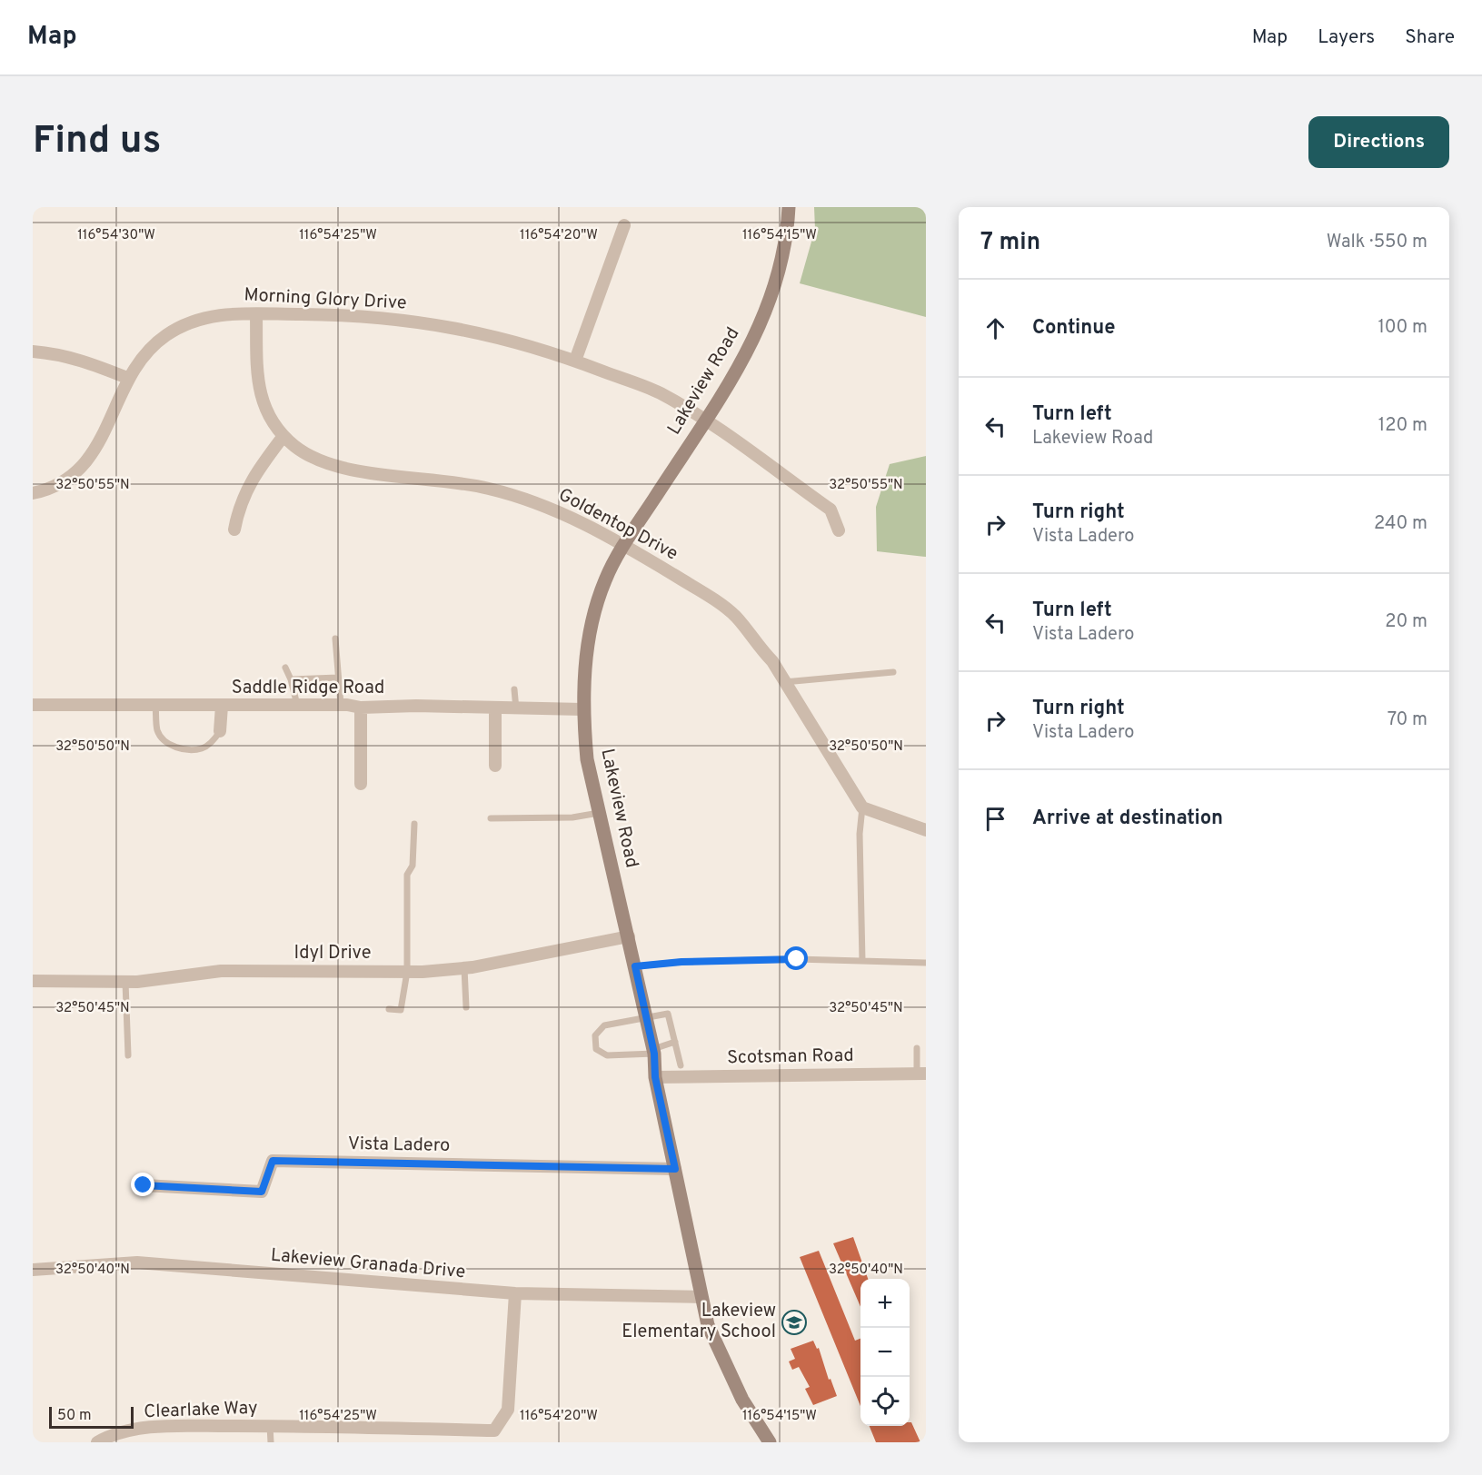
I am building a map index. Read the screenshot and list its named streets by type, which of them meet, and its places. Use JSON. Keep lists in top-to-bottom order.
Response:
{
  "streets": {
    "street": [
      "Morning Glory Drive",
      "Lakeview Road",
      "Goldentop Drive",
      "Saddle Ridge Road",
      "Idyl Drive",
      "Scotsman Road",
      "Vista Ladero",
      "Lakeview Granada Drive",
      "Clearlake Way"
    ]
  },
  "crossings": [
    ["Morning Glory Drive", "Lakeview Road"],
    ["Morning Glory Drive", "Goldentop Drive"],
    ["Lakeview Road", "Goldentop Drive"],
    ["Lakeview Road", "Saddle Ridge Road"],
    ["Lakeview Road", "Idyl Drive"],
    ["Lakeview Road", "Scotsman Road"],
    ["Lakeview Road", "Vista Ladero"],
    ["Lakeview Road", "Lakeview Granada Drive"],
    ["Lakeview Granada Drive", "Clearlake Way"]
  ],
  "places": {
    "school or university": ["Lakeview Elementary School"]
  },
  "scale_bar": "50 m",
  "page": {
    "header": "Map",
    "nav": ["Map", "Layers", "Share"],
    "buttons": "Directions",
    "title": "Find us",
    "heading": ["7 min", "Walk · 550 m"],
    "list": [
      ["Continue", "100 m"],
      ["Turn left", "Lakeview Road", "120 m"],
      ["Turn right", "Vista Ladero", "240 m"],
      ["Turn left", "Vista Ladero", "20 m"],
      ["Turn right", "Vista Ladero", "70 m"],
      "Arrive at destination"
    ],
    "map_buttons": ["+", "−"],
    "scale": "50 m"
  },
  "coordinates": [
    "116°54'30\"W",
    "116°54'25\"W",
    "116°54'20\"W",
    "116°54'15\"W",
    "32°50'55\"N",
    "32°50'50\"N",
    "32°50'45\"N",
    "32°50'40\"N"
  ]
}
